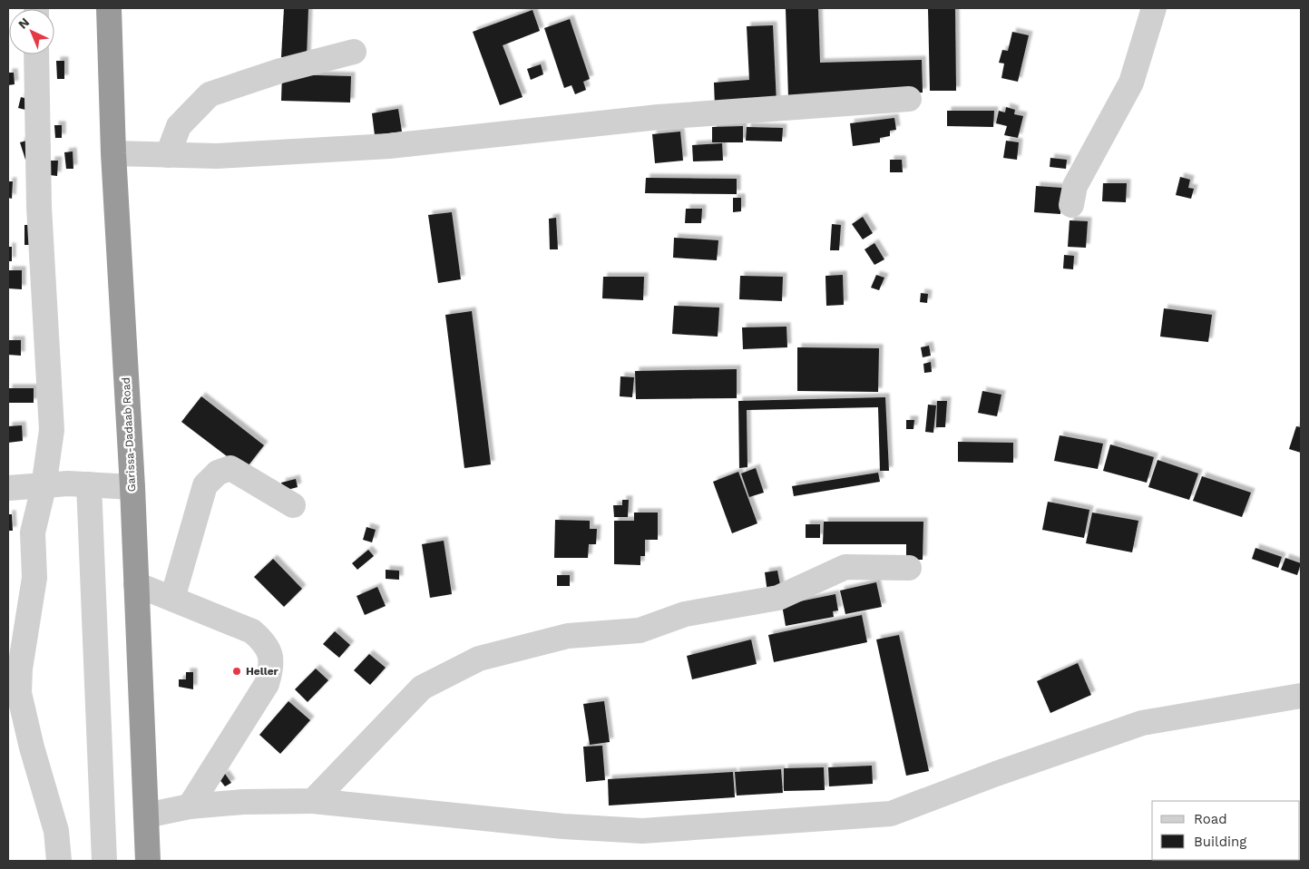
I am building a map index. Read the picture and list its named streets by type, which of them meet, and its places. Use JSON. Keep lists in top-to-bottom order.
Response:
{
  "streets": {
    "highway": ["Garissa-Dadaab Road"]
  },
  "places": ["Heller"],
  "legend": ["Road", "Building"],
  "north": "top left"
}
